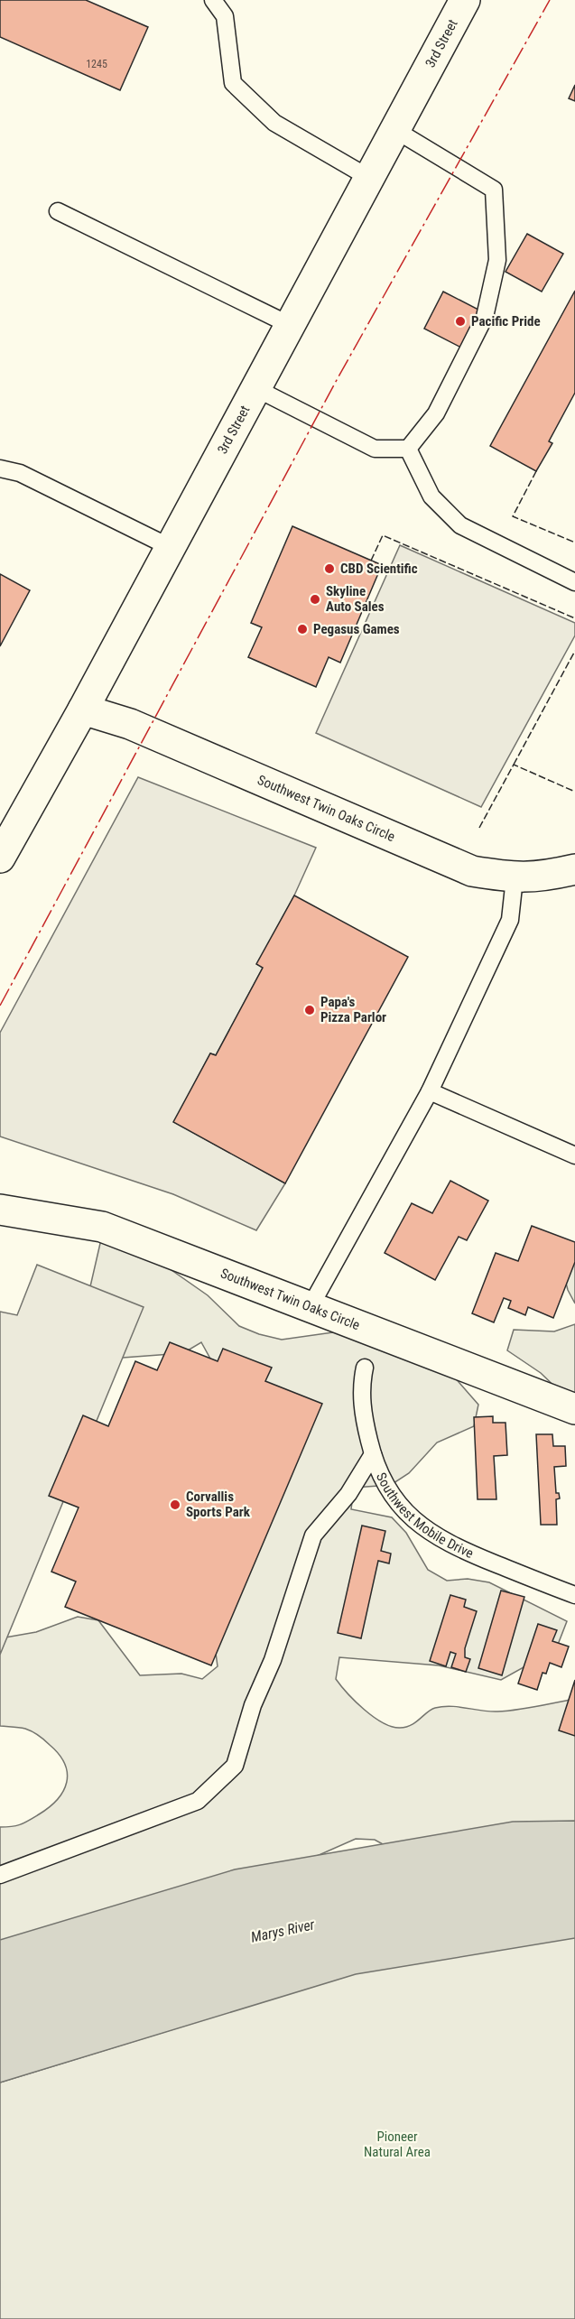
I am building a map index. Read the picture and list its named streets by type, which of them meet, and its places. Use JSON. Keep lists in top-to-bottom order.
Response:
{
  "streets": {
    "main road": ["3rd Street", "Southwest Twin Oaks Circle"],
    "lane": ["Southwest Mobile Drive"]
  },
  "crossings": [
    ["3rd Street", "Southwest Twin Oaks Circle"]
  ],
  "water": ["Marys River"],
  "parks": ["Pioneer Natural Area"],
  "places": [
    "Pacific Pride",
    "CBD Scientific",
    "Skyline Auto Sales",
    "Pegasus Games",
    "Papa's Pizza Parlor",
    "Corvallis Sports Park"
  ],
  "house_numbers": ["1245"]
}
